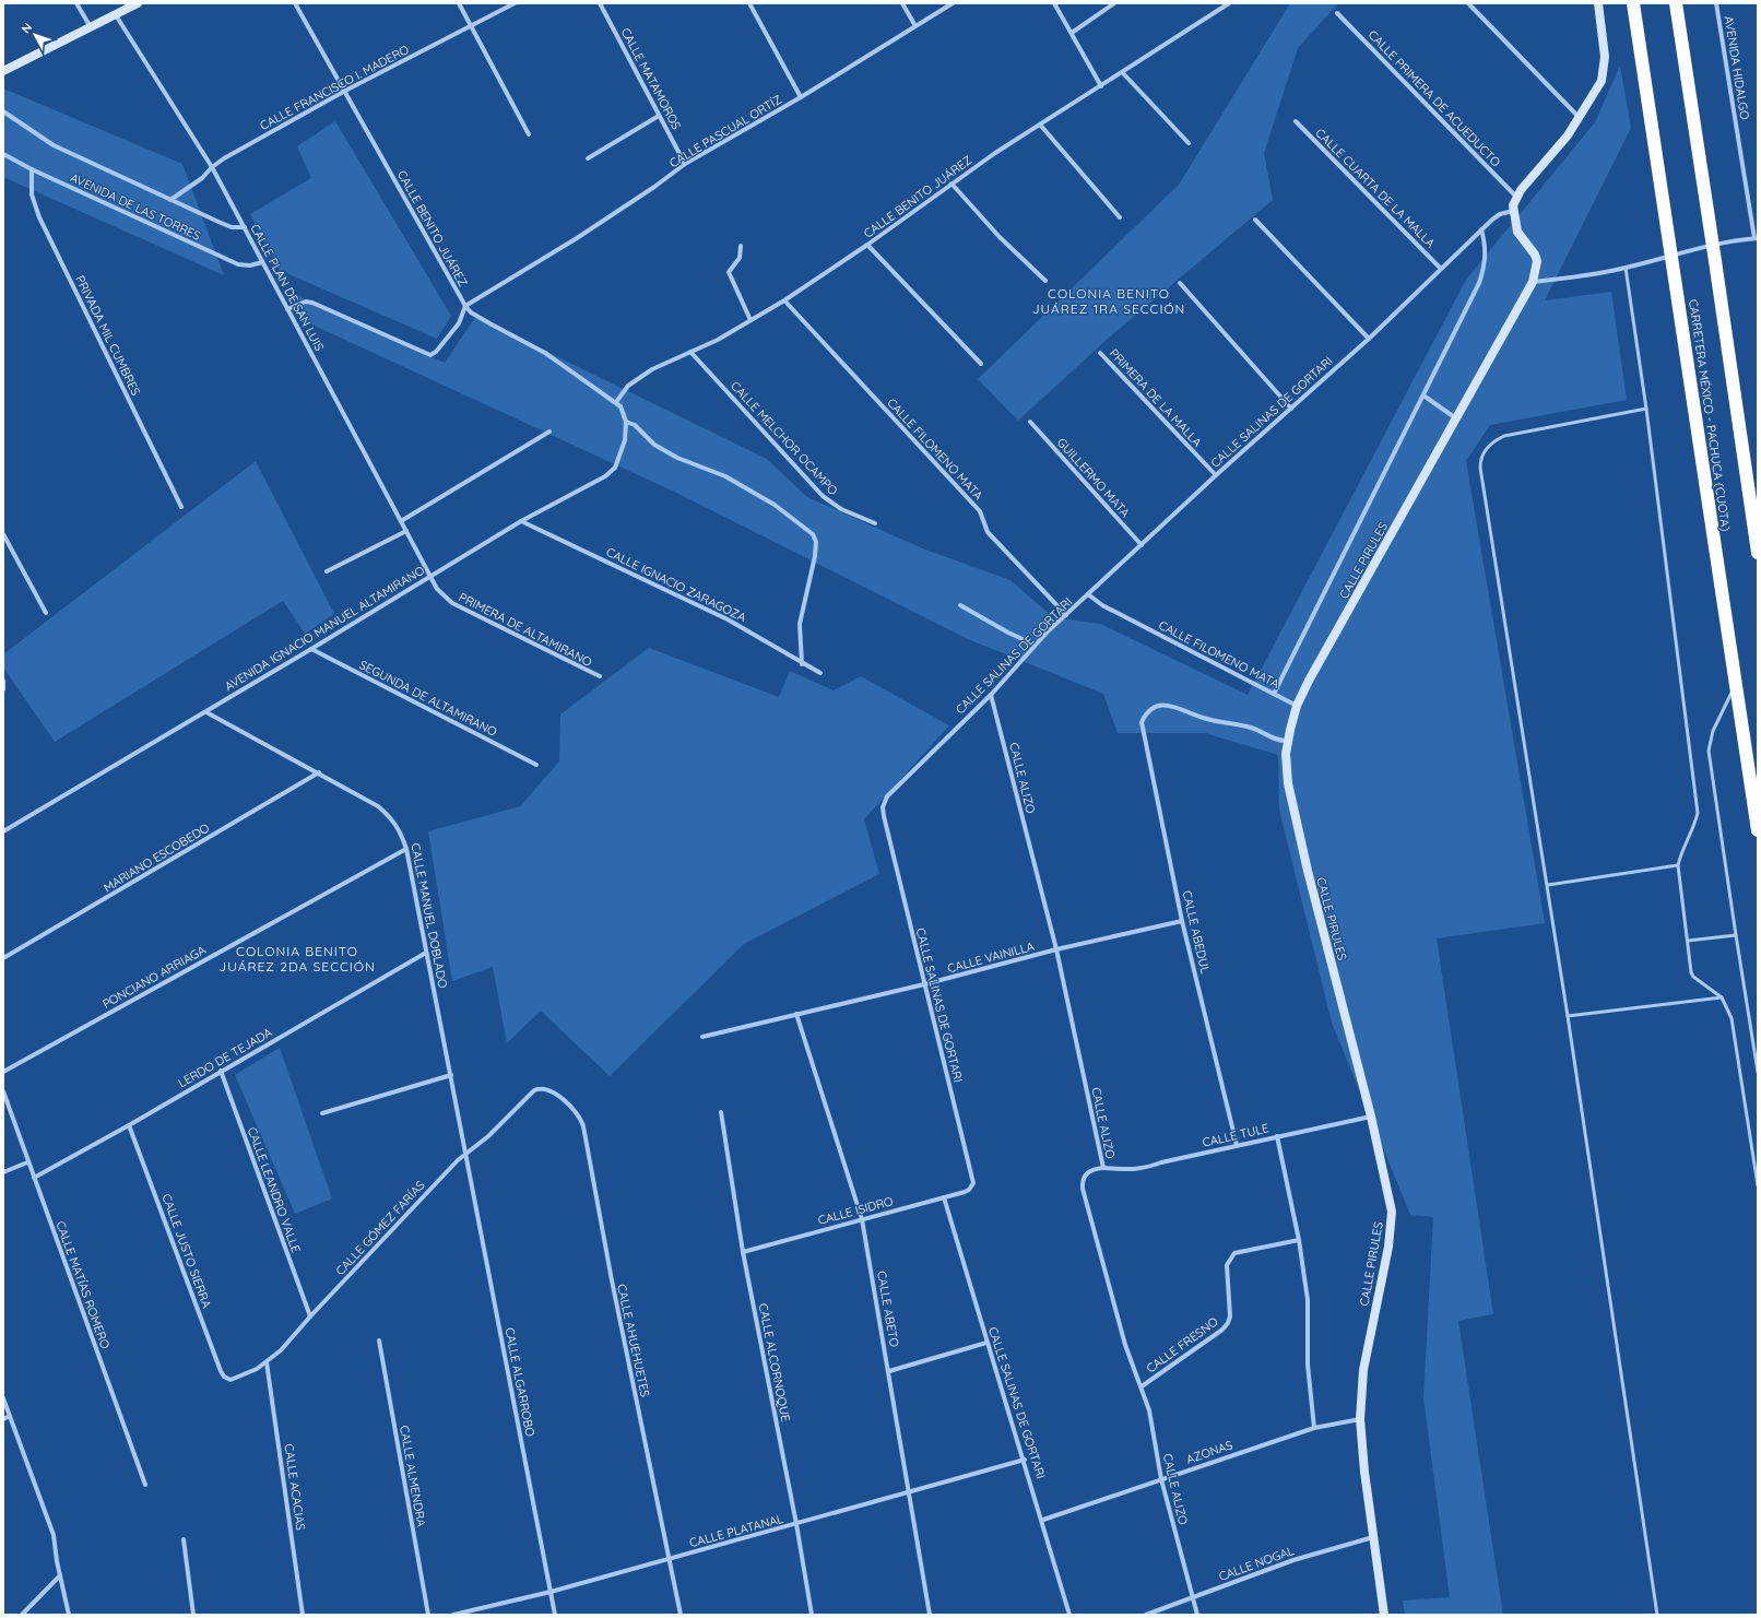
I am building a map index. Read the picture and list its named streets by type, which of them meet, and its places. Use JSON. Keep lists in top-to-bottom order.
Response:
{
  "streets": {
    "highway": ["CARRETERA MÉXICO - PACHUCA (CUOTA)"],
    "street": [
      "AVENIDA HIDALGO",
      "CALLE MATAMOROS",
      "CALLE FRANCISCO I. MADERO",
      "CALLE PRIMERA DE ACUEDUCTO",
      "CALLE PASCUAL ORTÍZ",
      "CALLE CUARTA DE LA MALLA",
      "CALLE BENITO JUÁREZ",
      "AVENIDA DE LAS TORRES",
      "CALLE PLAN DE SAN LUIS",
      "PRIVADA MIL CUMBRES",
      "PRIMERA DE LA MALLA",
      "CALLE SALINAS DE GORTARI",
      "CALLE MELCHOR OCAMPO",
      "CALLE FILOMENO MATA",
      "GUILLERMO MATA",
      "CALLE PIRULES",
      "CALLE IGNACIO ZARAGOZA",
      "AVENIDA IGNACIO MANUEL ALTAMIRANO",
      "PRIMERA DE ALTAMIRANO",
      "SEGUNDA DE ALTAMIRANO",
      "CALLE ALIZO",
      "MARIANO ESCOBEDO",
      "CALLE MANUEL DOBLADO",
      "CALLE ABEDUL",
      "CALLE VAINILLA",
      "PONCIANO ARRIAGA",
      "LERDO DE TEJADA",
      "CALLE TULE",
      "CALLE LEANDRO VALLE",
      "CALLE ISIDRO",
      "CALLE GÓMEZ FARÍAS",
      "CALLE JUSTO SIERRA",
      "CALLE MATÍAS ROMERO",
      "CALLE ABETO",
      "CALLE AHUEHUETES",
      "CALLE FRESNO",
      "CALLE ALCORNOQUE",
      "CALLE ALGARROBO",
      "AZONAS",
      "CALLE ALMENDRA",
      "CALLE ACACIAS",
      "CALLE PLATANAL",
      "CALLE NOGAL"
    ]
  },
  "crossings": [
    ["CALLE MATAMOROS", "CALLE PASCUAL ORTÍZ"],
    ["CALLE FRANCISCO I. MADERO", "CALLE BENITO JUÁREZ"],
    ["CALLE FRANCISCO I. MADERO", "AVENIDA DE LAS TORRES"],
    ["CALLE FRANCISCO I. MADERO", "CALLE PLAN DE SAN LUIS"],
    ["CALLE PASCUAL ORTÍZ", "CALLE BENITO JUÁREZ"],
    ["CALLE CUARTA DE LA MALLA", "CALLE SALINAS DE GORTARI"],
    ["CALLE BENITO JUÁREZ", "CALLE MELCHOR OCAMPO"],
    ["CALLE BENITO JUÁREZ", "CALLE FILOMENO MATA"],
    ["CALLE BENITO JUÁREZ", "AVENIDA IGNACIO MANUEL ALTAMIRANO"],
    ["AVENIDA DE LAS TORRES", "CALLE PLAN DE SAN LUIS"],
    ["AVENIDA DE LAS TORRES", "PRIVADA MIL CUMBRES"],
    ["CALLE PLAN DE SAN LUIS", "AVENIDA IGNACIO MANUEL ALTAMIRANO"],
    ["CALLE PLAN DE SAN LUIS", "PRIMERA DE ALTAMIRANO"],
    ["PRIMERA DE LA MALLA", "CALLE SALINAS DE GORTARI"],
    ["CALLE SALINAS DE GORTARI", "CALLE FILOMENO MATA"],
    ["CALLE SALINAS DE GORTARI", "GUILLERMO MATA"],
    ["CALLE SALINAS DE GORTARI", "CALLE PIRULES"],
    ["CALLE SALINAS DE GORTARI", "CALLE ALIZO"],
    ["CALLE SALINAS DE GORTARI", "CALLE VAINILLA"],
    ["CALLE SALINAS DE GORTARI", "CALLE ISIDRO"],
    ["CALLE SALINAS DE GORTARI", "AZONAS"],
    ["CALLE SALINAS DE GORTARI", "CALLE PLATANAL"],
    ["CALLE FILOMENO MATA", "CALLE PIRULES"],
    ["CALLE PIRULES", "CALLE ABEDUL"],
    ["CALLE PIRULES", "CALLE TULE"],
    ["CALLE PIRULES", "AZONAS"],
    ["CALLE PIRULES", "CALLE NOGAL"],
    ["CALLE IGNACIO ZARAGOZA", "AVENIDA IGNACIO MANUEL ALTAMIRANO"],
    ["AVENIDA IGNACIO MANUEL ALTAMIRANO", "PRIMERA DE ALTAMIRANO"],
    ["AVENIDA IGNACIO MANUEL ALTAMIRANO", "SEGUNDA DE ALTAMIRANO"],
    ["AVENIDA IGNACIO MANUEL ALTAMIRANO", "CALLE MANUEL DOBLADO"],
    ["CALLE ALIZO", "CALLE VAINILLA"],
    ["CALLE ALIZO", "CALLE TULE"],
    ["CALLE ALIZO", "CALLE FRESNO"],
    ["CALLE ALIZO", "AZONAS"],
    ["CALLE ALIZO", "CALLE NOGAL"],
    ["MARIANO ESCOBEDO", "CALLE MANUEL DOBLADO"],
    ["CALLE MANUEL DOBLADO", "PONCIANO ARRIAGA"],
    ["CALLE MANUEL DOBLADO", "LERDO DE TEJADA"],
    ["CALLE MANUEL DOBLADO", "CALLE GÓMEZ FARÍAS"],
    ["CALLE MANUEL DOBLADO", "CALLE ALGARROBO"],
    ["CALLE ABEDUL", "CALLE VAINILLA"],
    ["CALLE ABEDUL", "CALLE TULE"],
    ["CALLE VAINILLA", "CALLE ABETO"],
    ["LERDO DE TEJADA", "CALLE LEANDRO VALLE"],
    ["LERDO DE TEJADA", "CALLE JUSTO SIERRA"],
    ["LERDO DE TEJADA", "CALLE MATÍAS ROMERO"],
    ["CALLE LEANDRO VALLE", "CALLE GÓMEZ FARÍAS"],
    ["CALLE ISIDRO", "CALLE ABETO"],
    ["CALLE ISIDRO", "CALLE ALCORNOQUE"],
    ["CALLE GÓMEZ FARÍAS", "CALLE JUSTO SIERRA"],
    ["CALLE GÓMEZ FARÍAS", "CALLE AHUEHUETES"],
    ["CALLE GÓMEZ FARÍAS", "CALLE ALGARROBO"],
    ["CALLE GÓMEZ FARÍAS", "CALLE ACACIAS"],
    ["CALLE ABETO", "CALLE PLATANAL"],
    ["CALLE AHUEHUETES", "CALLE PLATANAL"],
    ["CALLE ALCORNOQUE", "CALLE PLATANAL"],
    ["CALLE ALGARROBO", "CALLE PLATANAL"]
  ],
  "districts": ["COLONIA BENITO JUÁREZ 1RA SECCIÓN", "COLONIA BENITO JUÁREZ 2DA SECCIÓN"],
  "north": "top left"
}
